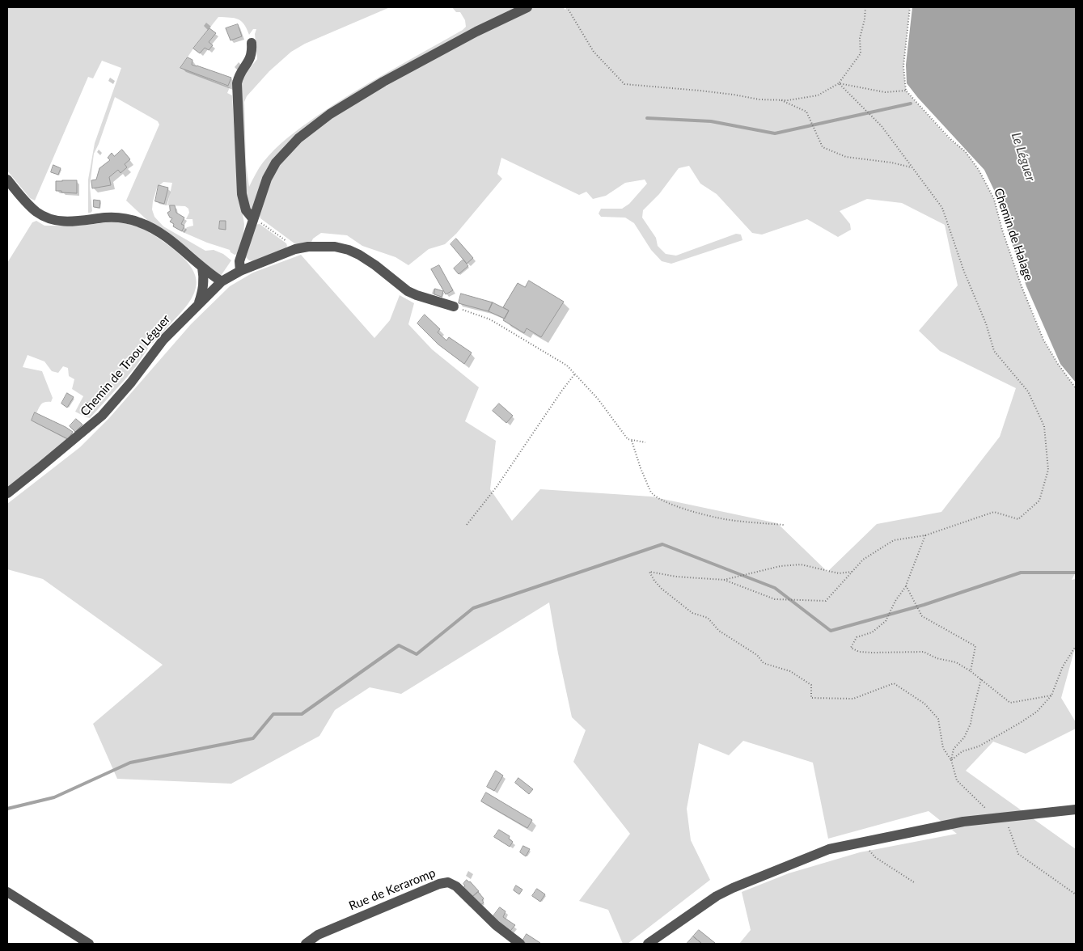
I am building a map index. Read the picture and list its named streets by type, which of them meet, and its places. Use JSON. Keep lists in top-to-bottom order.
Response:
{
  "streets": {
    "street": ["Chemin de Traou Léguer", "Rue de Keraromp"],
    "path": ["Chemin de Halage"]
  },
  "water": ["Le Léguer"]
}
